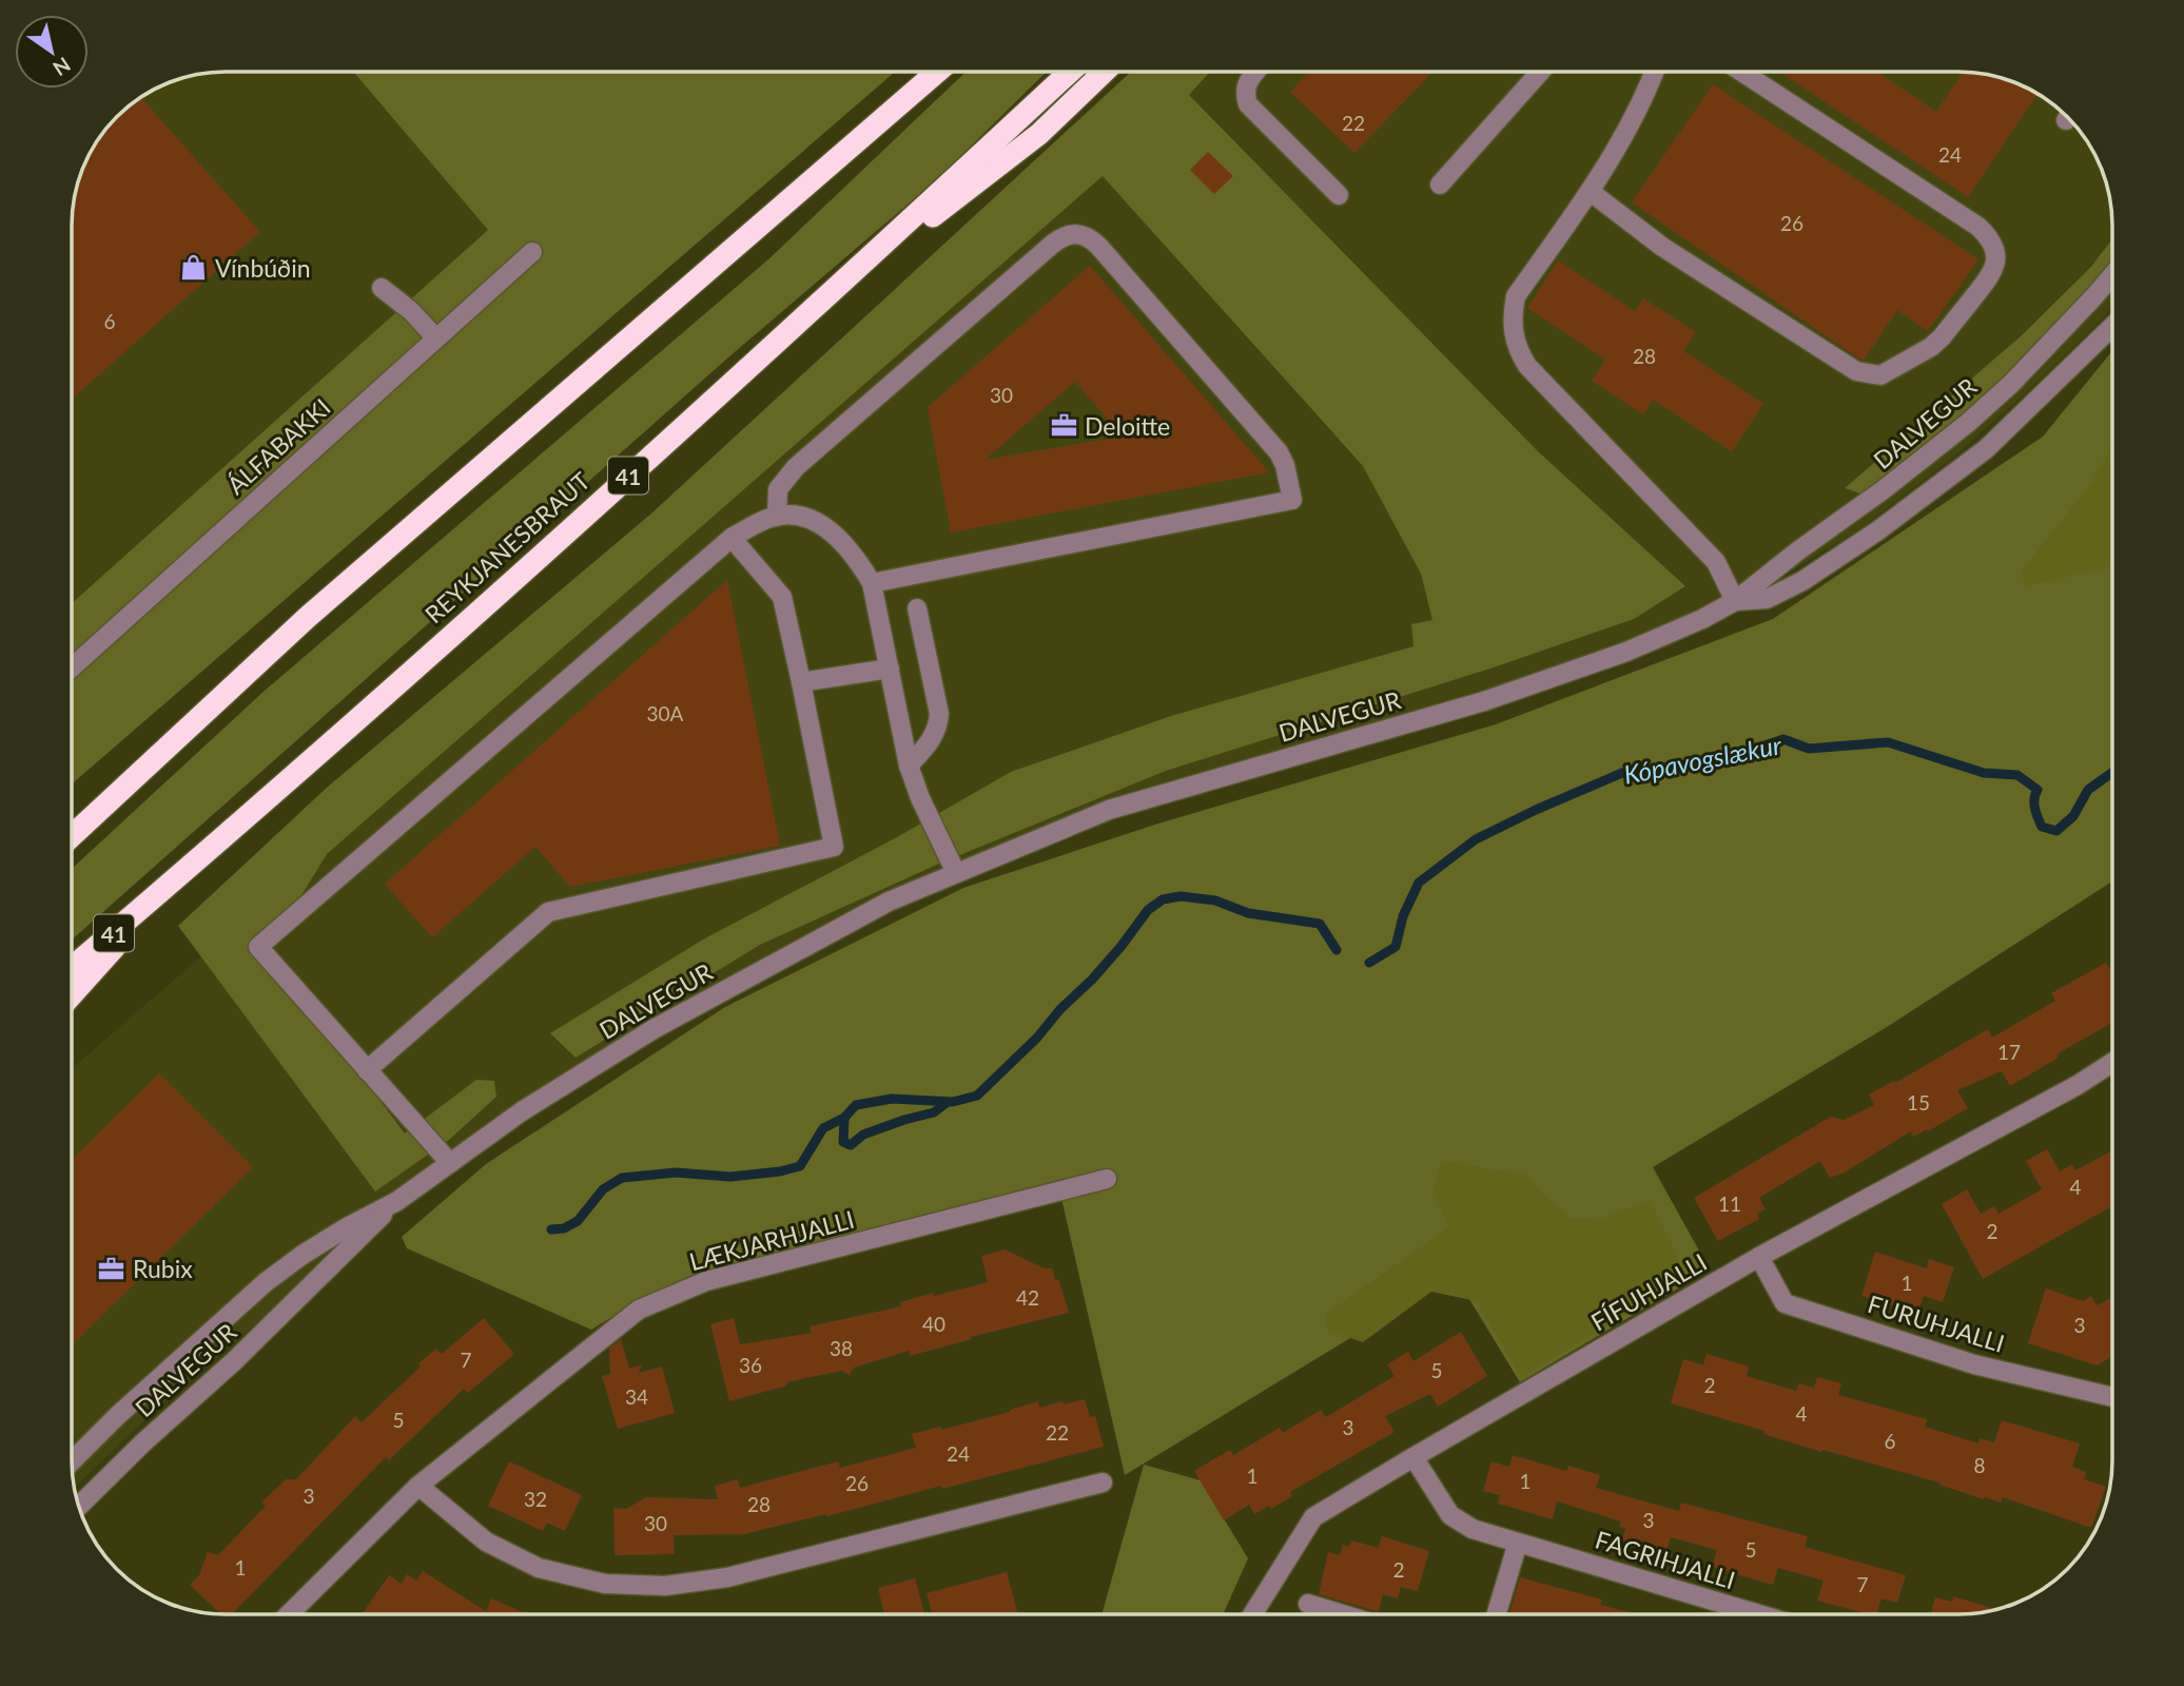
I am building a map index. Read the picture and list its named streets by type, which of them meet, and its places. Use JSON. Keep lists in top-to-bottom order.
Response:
{
  "streets": {
    "highway": ["41", "REYKJANESBRAUT"],
    "street": [
      "DALVEGUR",
      "ÁLFABAKKI",
      "LÆKJARHJALLI",
      "FÍFUHJALLI",
      "FURUHJALLI",
      "FAGRIHJALLI"
    ]
  },
  "crossings": [
    ["FÍFUHJALLI", "FURUHJALLI"],
    ["FÍFUHJALLI", "FAGRIHJALLI"]
  ],
  "water": ["Kópavogslækur"],
  "places": {
    "shop": ["Vínbúðin"],
    "office": ["Deloitte", "Rubix"]
  },
  "house_numbers": [
    "22",
    "24",
    "26",
    "6",
    "28",
    "30",
    "30A",
    "17",
    "15",
    "4",
    "11",
    "2",
    "1",
    "42",
    "40",
    "3",
    "38",
    "7",
    "36",
    "5",
    "2",
    "34",
    "4",
    "5",
    "3",
    "22",
    "6",
    "24",
    "8",
    "1",
    "1",
    "26",
    "3",
    "32",
    "28",
    "3",
    "30",
    "5",
    "1",
    "2",
    "7"
  ],
  "north": "bottom right"
}
